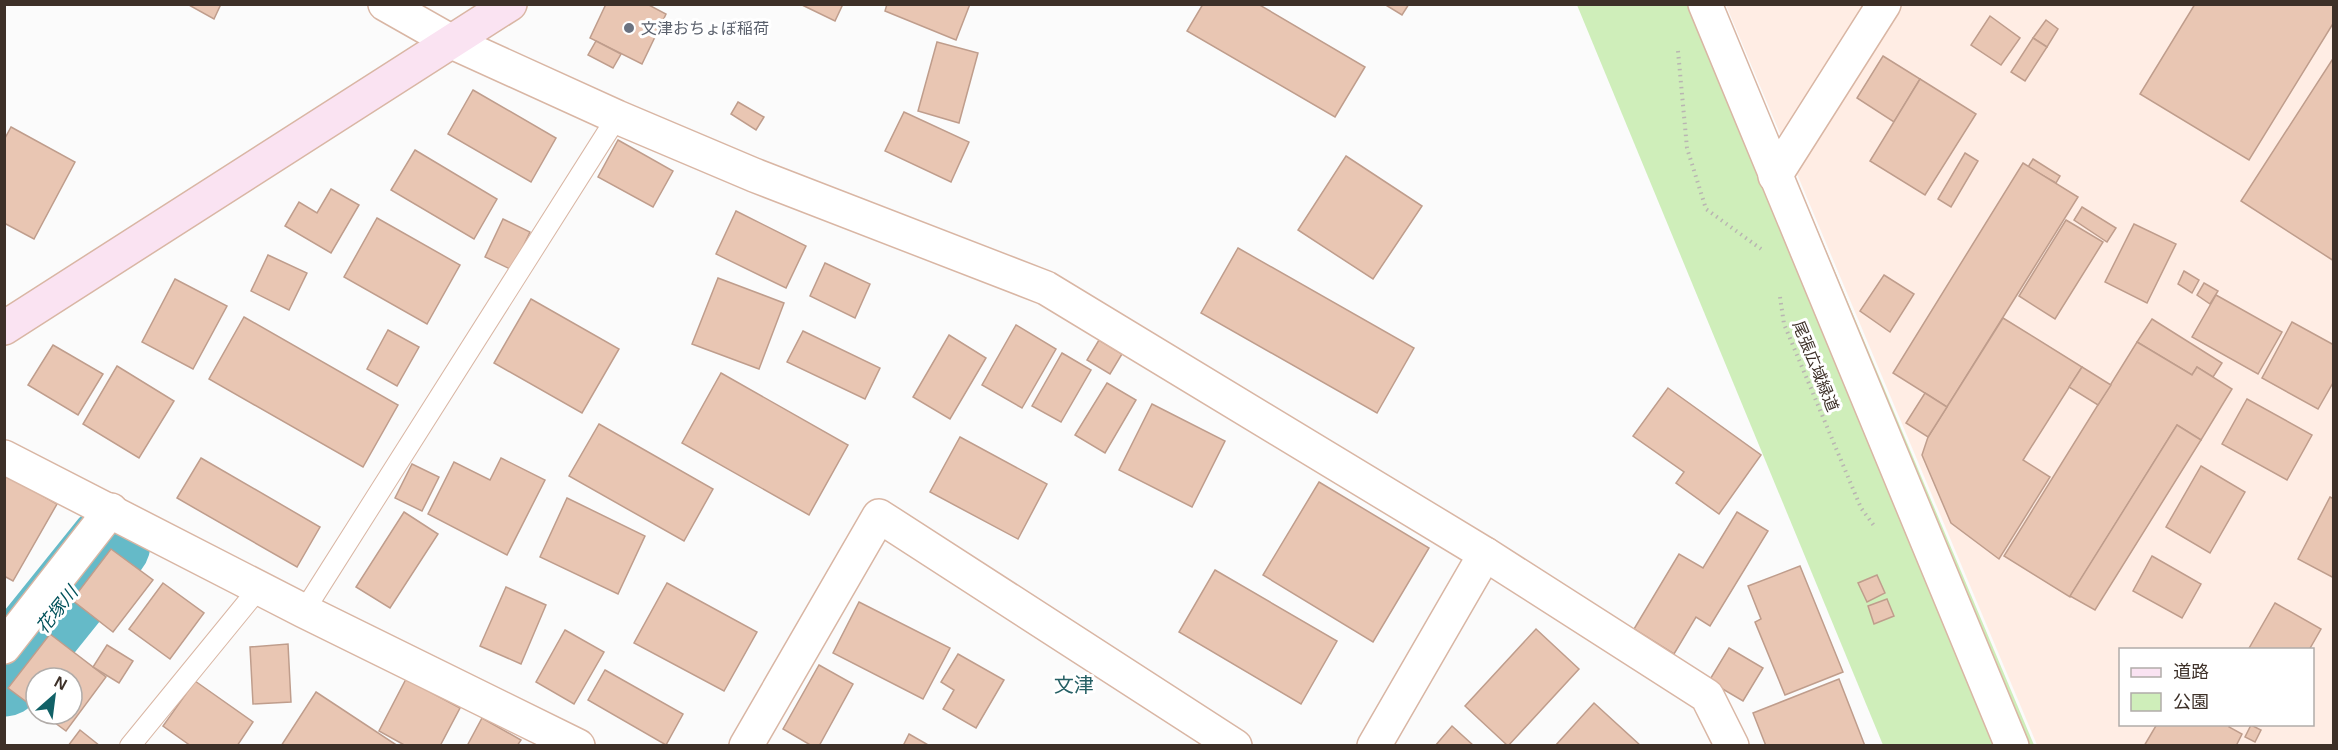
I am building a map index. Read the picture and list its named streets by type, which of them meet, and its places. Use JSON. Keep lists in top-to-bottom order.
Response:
{
  "streets": {
    "path": ["尾張広域緑道"]
  },
  "districts": ["文津"],
  "water": ["花塚川"],
  "places": ["文津おちょぼ稲荷"],
  "legend": ["道路", "公園"],
  "north": "top right"
}
